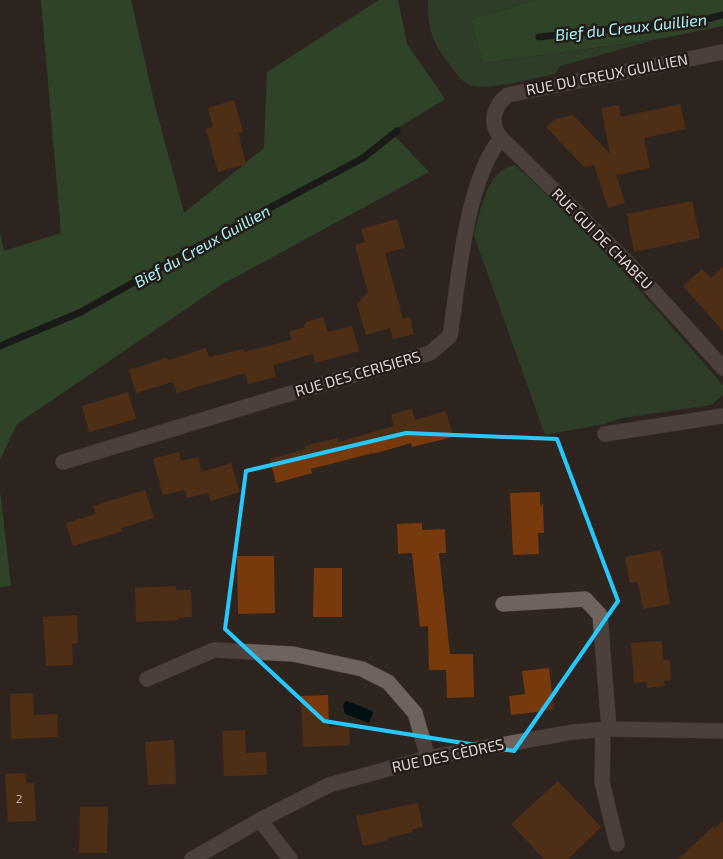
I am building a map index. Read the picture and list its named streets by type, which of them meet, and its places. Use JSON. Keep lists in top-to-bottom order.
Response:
{
  "streets": {
    "street": [
      "RUE DU CREUX GUILLIEN",
      "RUE GUI DE CHABEU",
      "RUE DES CERISIERS",
      "RUE DES CÈDRES"
    ]
  },
  "crossings": [
    ["RUE DU CREUX GUILLIEN", "RUE GUI DE CHABEU"],
    ["RUE DU CREUX GUILLIEN", "RUE DES CERISIERS"],
    ["RUE GUI DE CHABEU", "RUE DES CERISIERS"]
  ],
  "water": ["Bief du Creux Guillien"],
  "house_numbers": ["2"]
}
